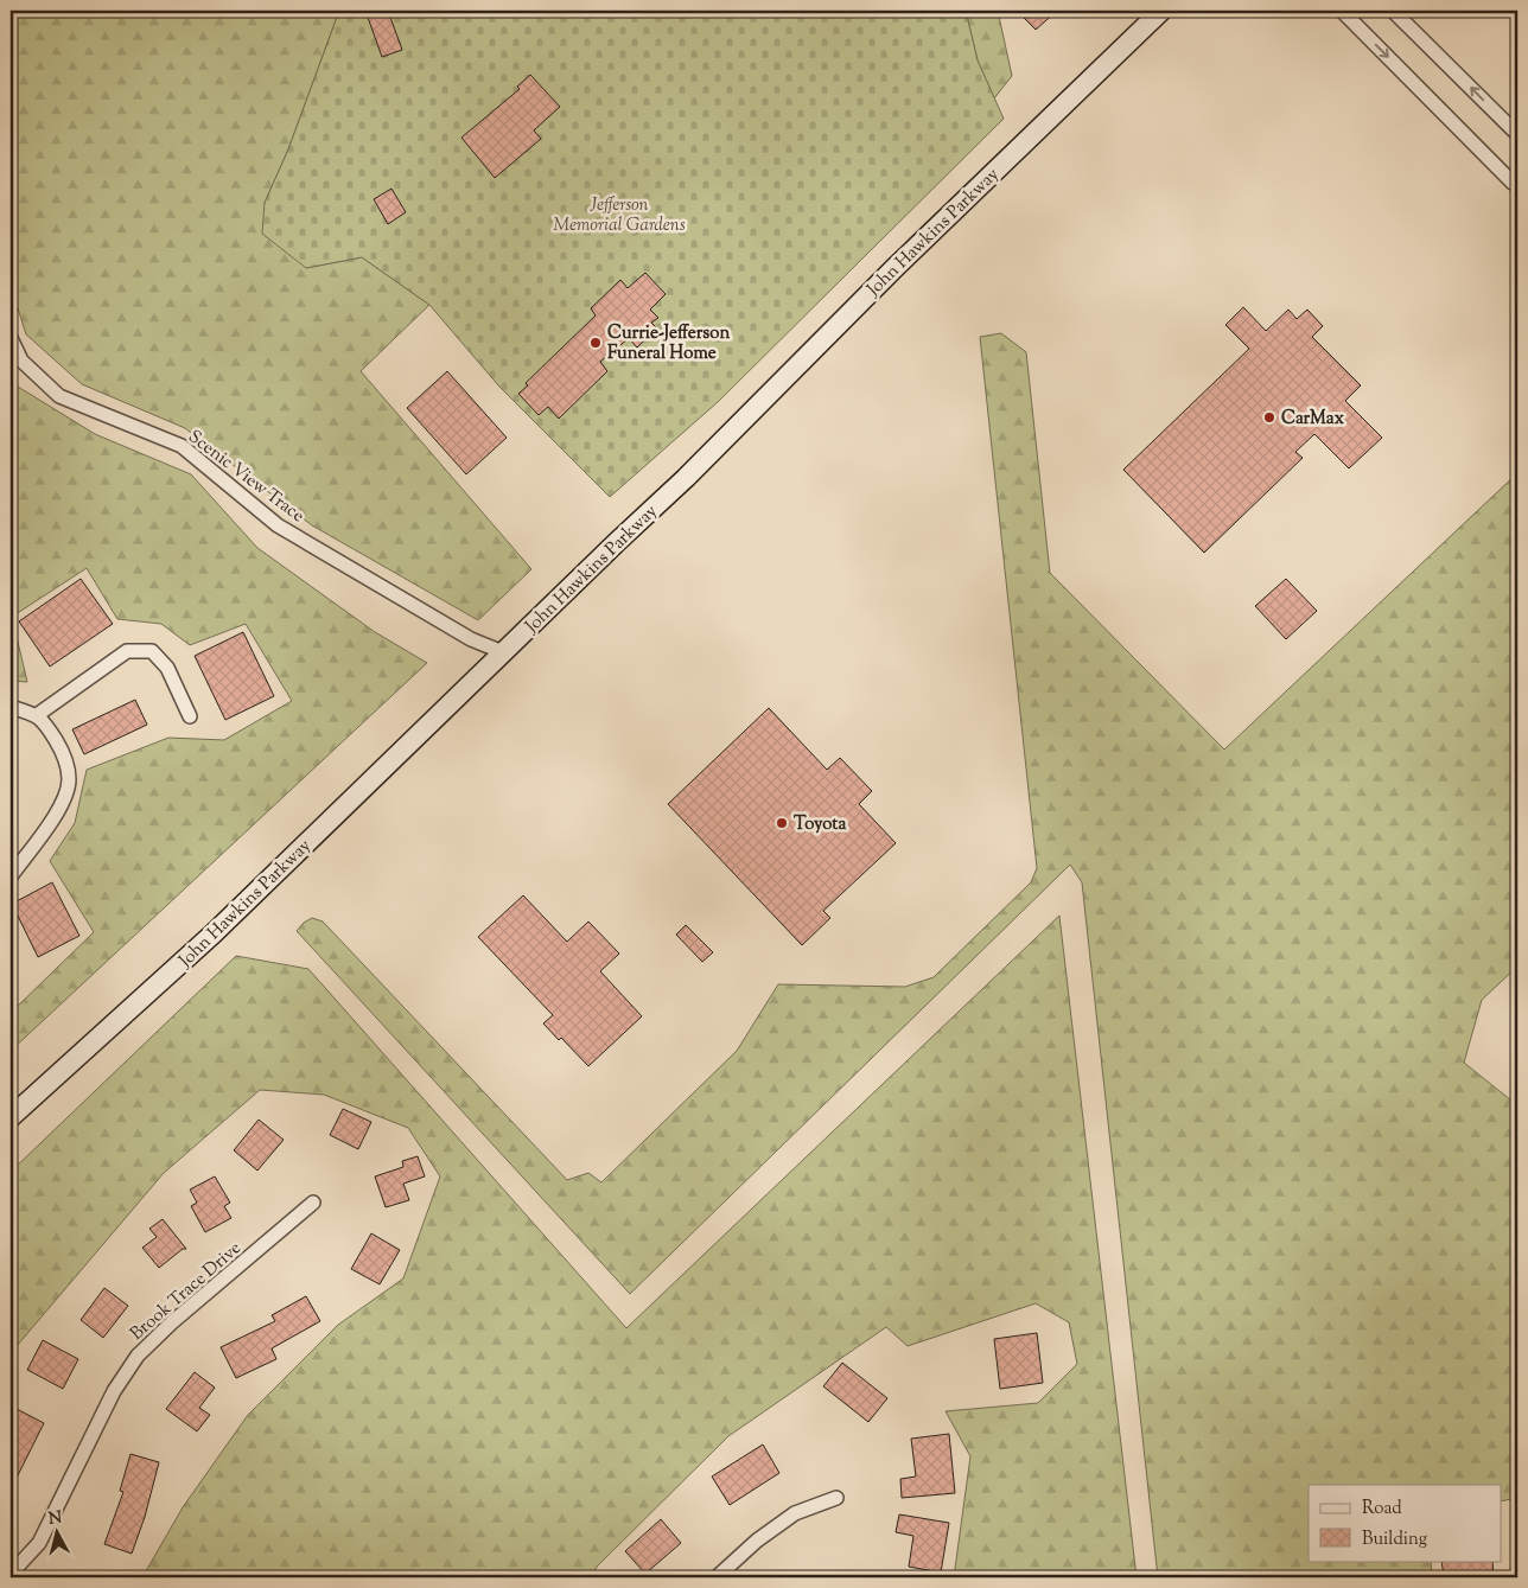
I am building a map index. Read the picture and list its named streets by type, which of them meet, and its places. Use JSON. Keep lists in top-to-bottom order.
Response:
{
  "streets": {
    "main road": ["John Hawkins Parkway"],
    "street": ["Scenic View Trace", "Brook Trace Drive"]
  },
  "crossings": [
    ["John Hawkins Parkway", "Scenic View Trace"]
  ],
  "parks": ["Jefferson Memorial Gardens"],
  "places": ["Currie-Jefferson Funeral Home", "CarMax", "Toyota"],
  "legend": ["Road", "Building"],
  "north": "top"
}
